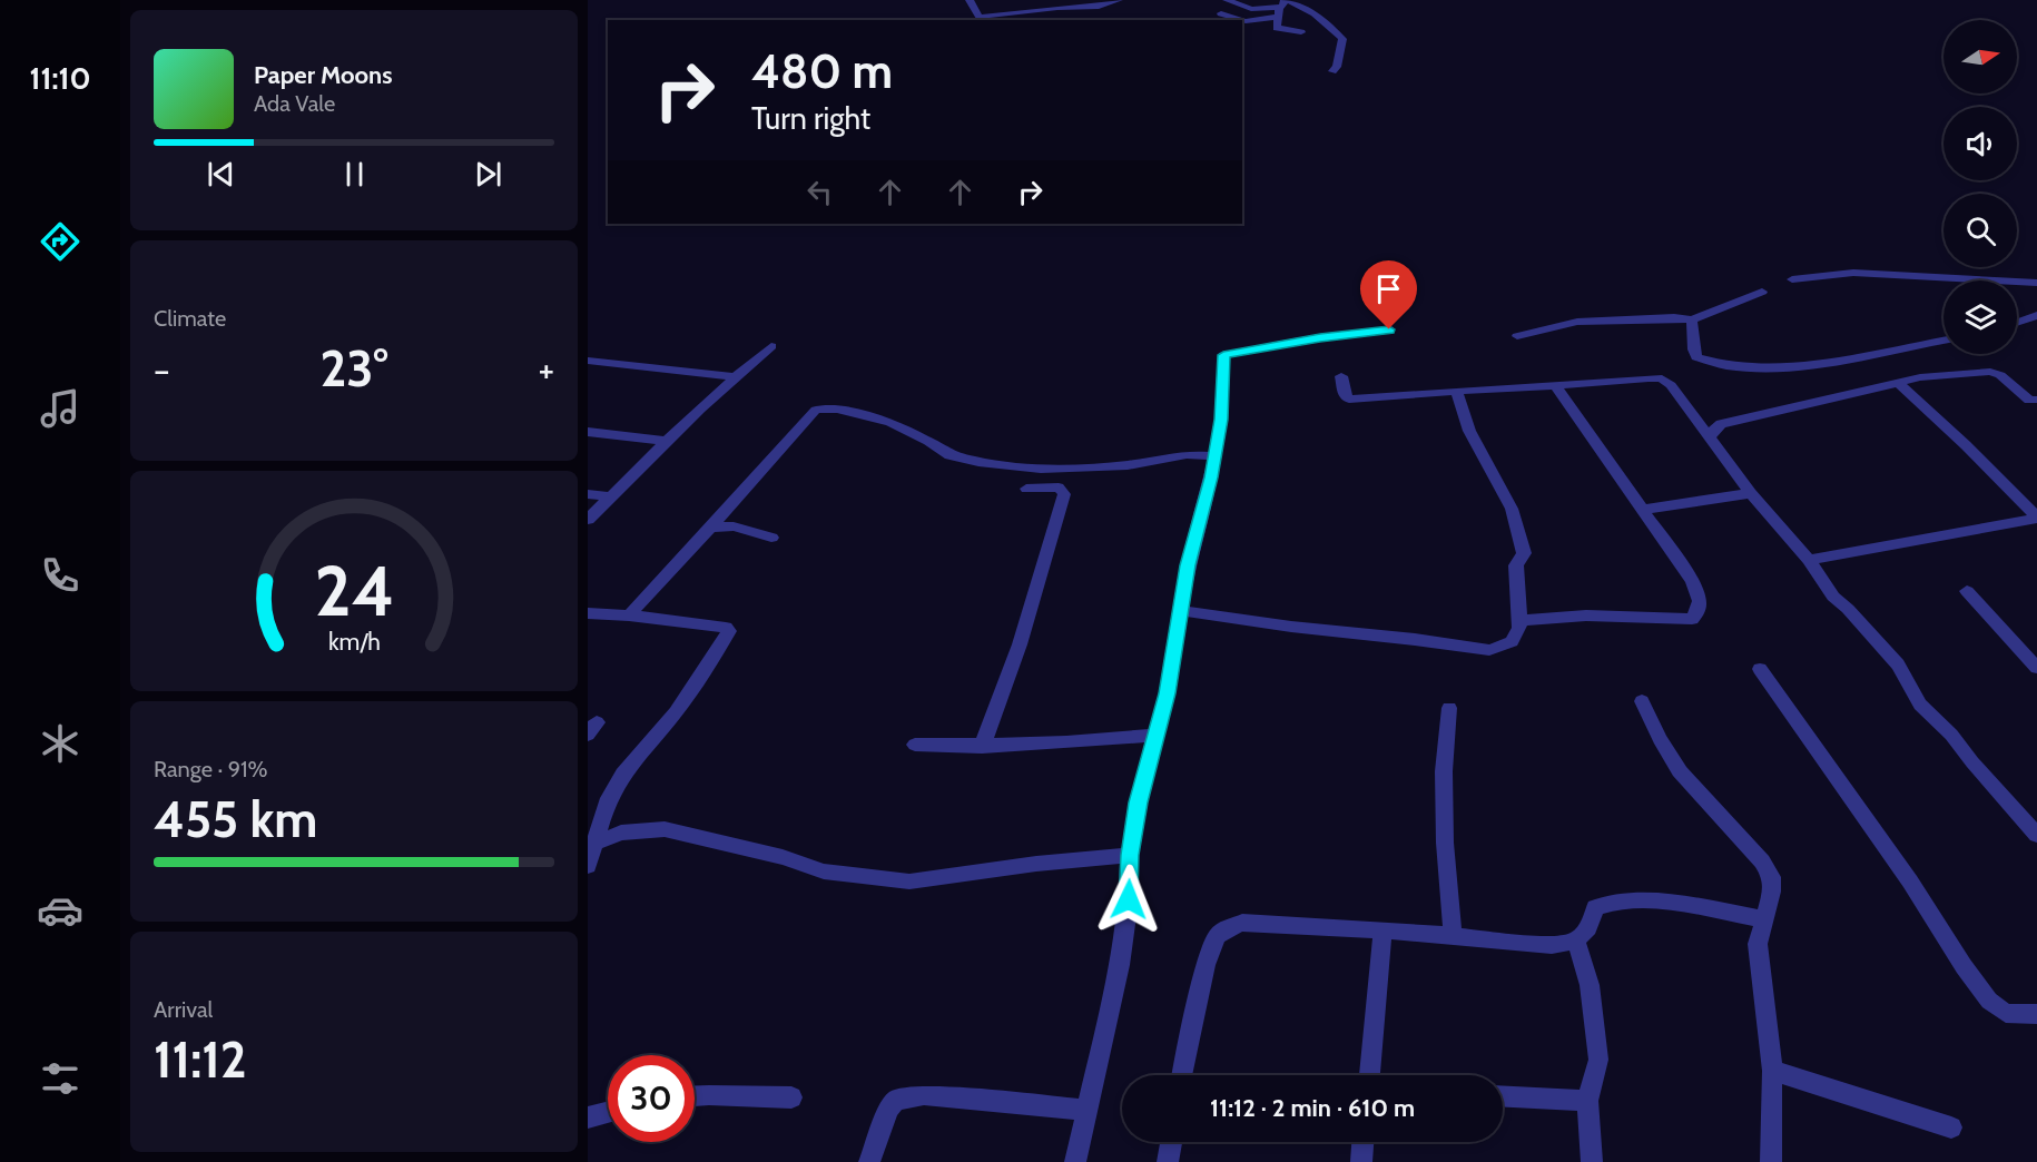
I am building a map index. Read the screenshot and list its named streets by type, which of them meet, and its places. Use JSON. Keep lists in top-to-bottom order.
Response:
{
  "north": "right",
  "page": {
    "tabs": "11:10",
    "turn": ["480 m", "Turn right"],
    "song": ["Paper Moons", "Ada Vale"],
    "tile": [
      "Climate",
      ["Range · 91%", "455 km"],
      ["Arrival", "11:12"]
    ],
    "heat": ["−", "23°", "+"],
    "limit": "30",
    "trip": "11:12 · 2 min · 610 m",
    "gauge": ["24", "km/h"]
  }
}
